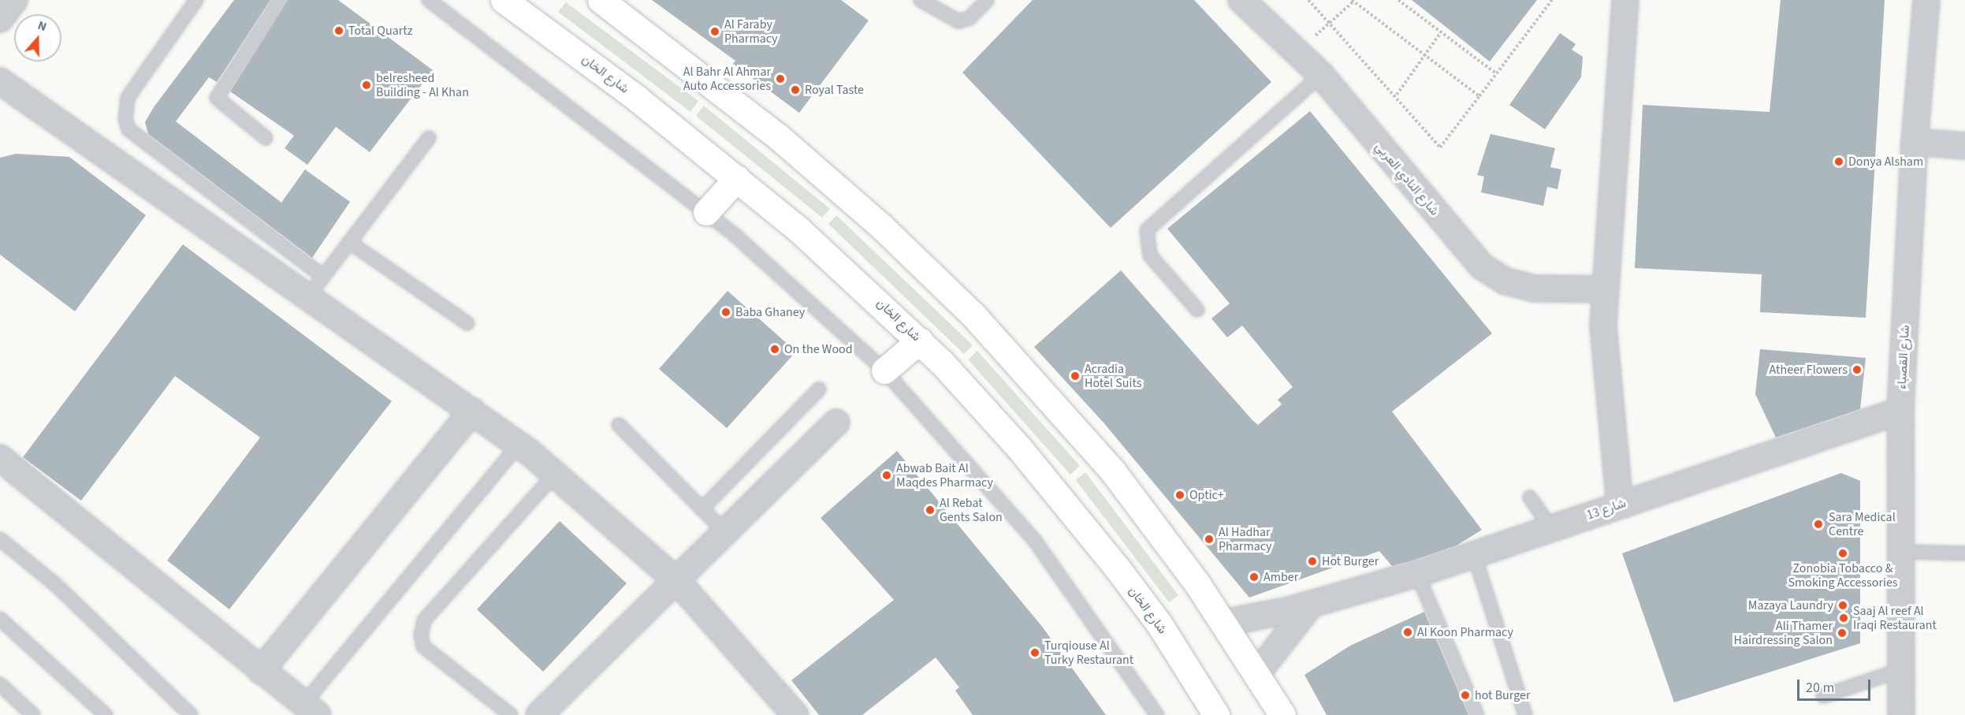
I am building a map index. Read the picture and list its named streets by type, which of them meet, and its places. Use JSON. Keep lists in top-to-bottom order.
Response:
{
  "streets": {
    "main road": ["شارع الخان"],
    "street": ["شارع النادي العربي", "شارع القصباء", "شارع 13"]
  },
  "crossings": [
    ["شارع القصباء", "شارع 13"]
  ],
  "places": [
    "Total Quartz",
    "Al Faraby Pharmacy",
    "Al Bahr Al Ahmar Auto Accessories",
    "belresheed Building - Al Khan",
    "Royal Taste",
    "Donya Alsham",
    "Baba Ghaney",
    "On the Wood",
    "Atheer Flowers",
    "Acradia Hotel Suits",
    "Abwab Bait Al Maqdes Pharmacy",
    "Optic+",
    "Al Rebat Gents Salon",
    "Sara Medical Centre",
    "Al Hadhar Pharmacy",
    "Zonobia Tobacco & Smoking Accessories",
    "Hot Burger",
    "Amber",
    "Mazaya Laundry",
    "Saaj Al reef Al Iraqi Restaurant",
    "Al Koon Pharmacy",
    "Ali Thamer Hairdressing Salon",
    "Turqiouse Al Turky Restaurant",
    "hot Burger"
  ],
  "scale_bar": "20 m",
  "north": "top"
}
